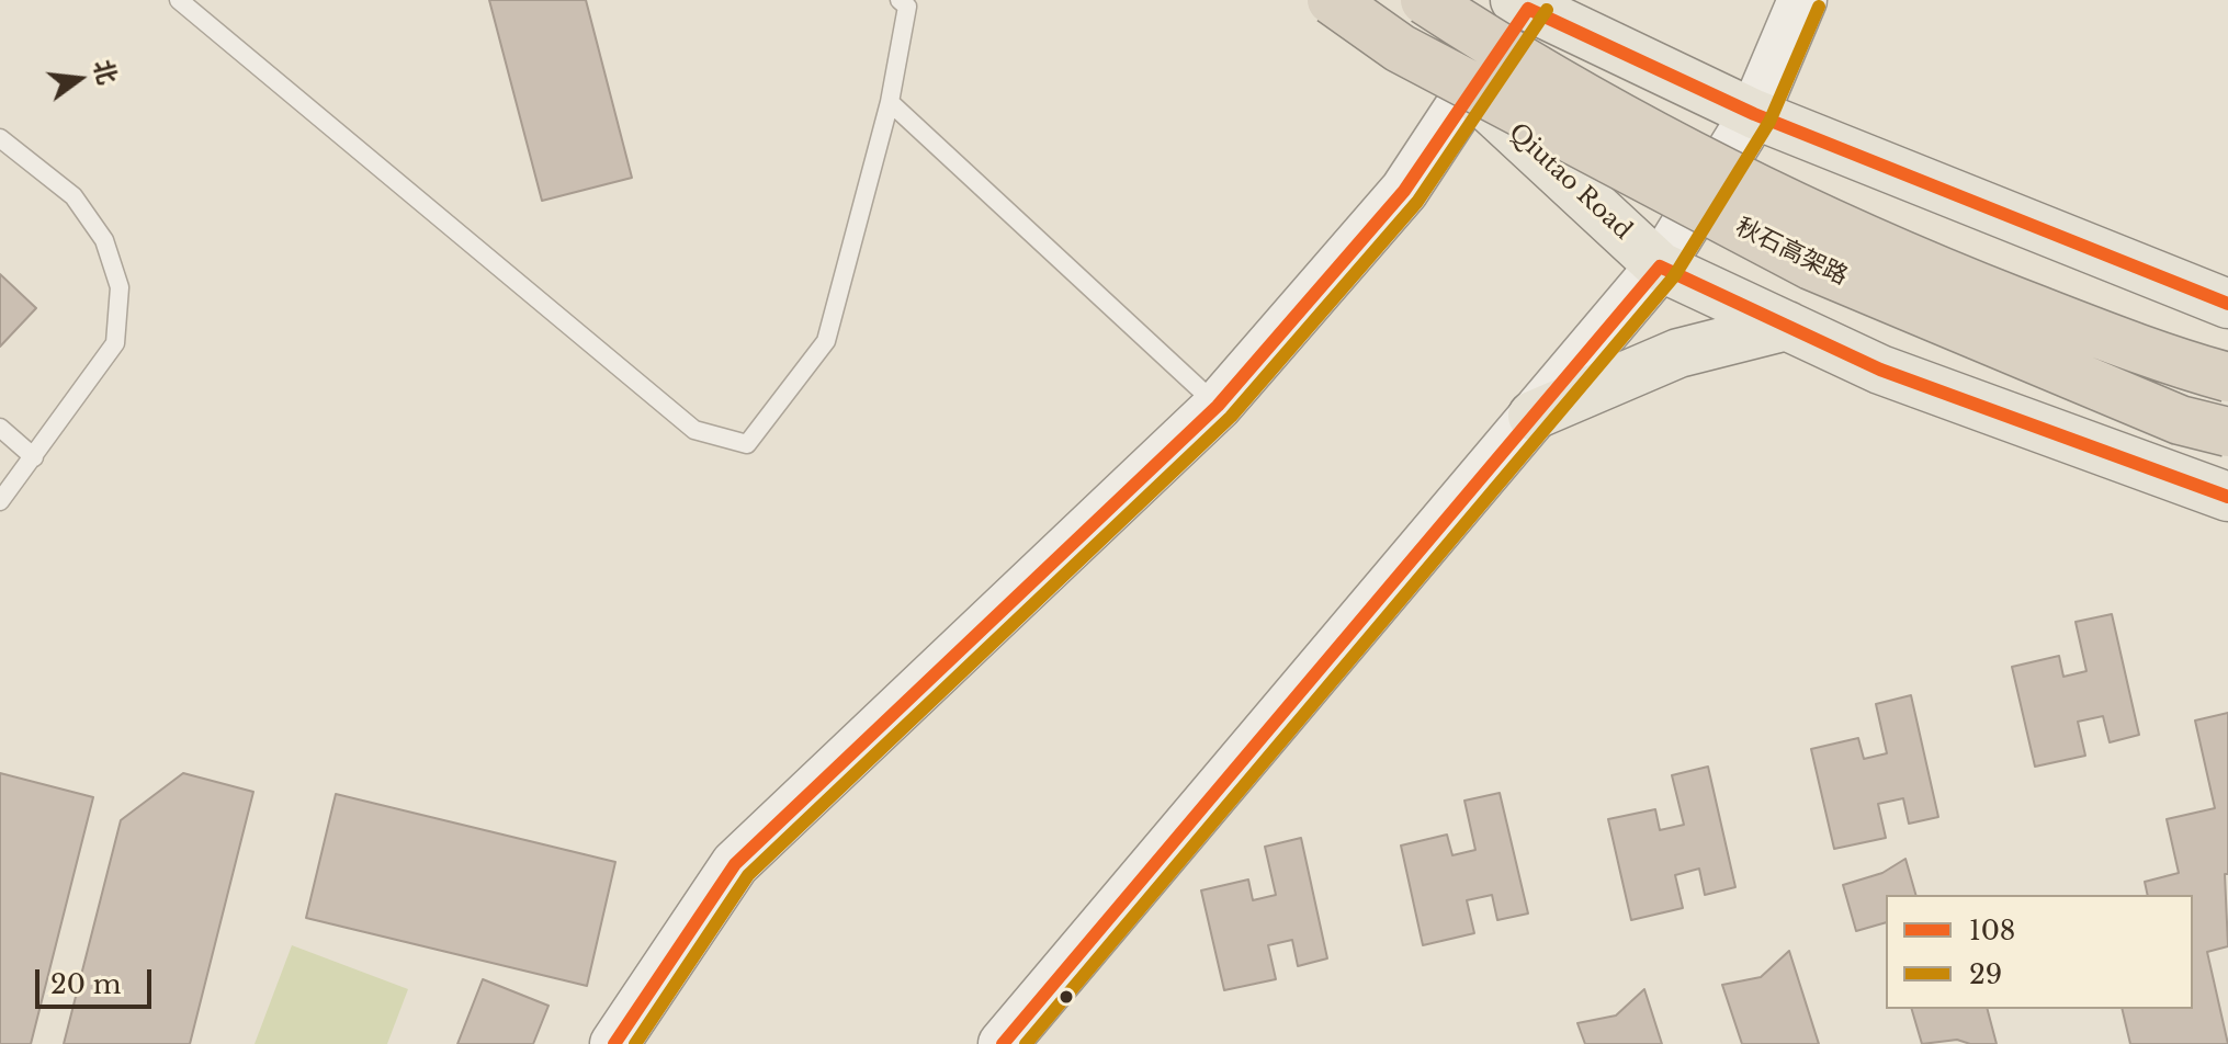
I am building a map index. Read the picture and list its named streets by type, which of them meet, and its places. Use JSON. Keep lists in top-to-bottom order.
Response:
{
  "streets": {
    "highway": ["秋石高架路"],
    "main road": ["Qiutao Road"]
  },
  "lines": ["transit line 29", "transit line 108"],
  "legend": ["108", "29"],
  "scale_bar": "20 m",
  "north": "right"
}
